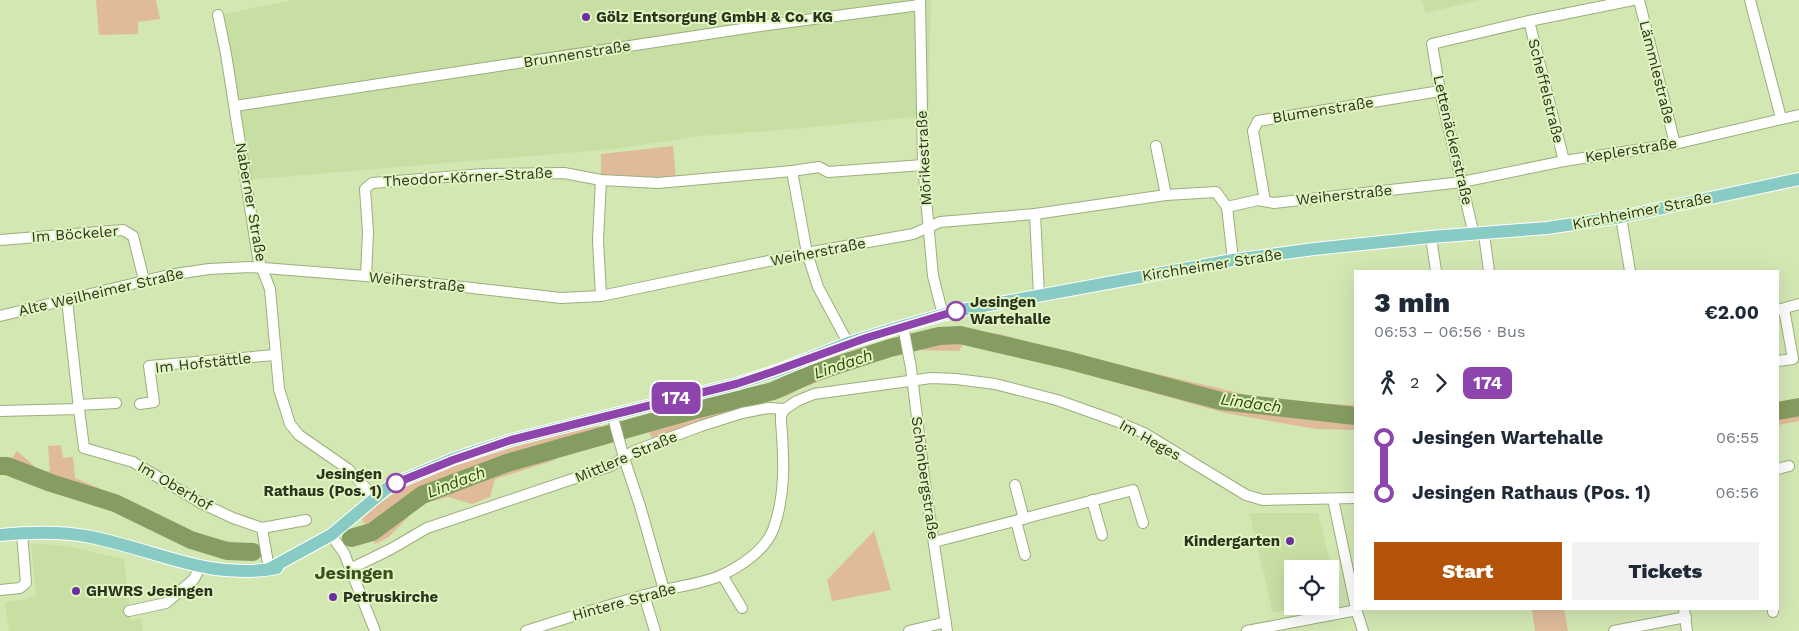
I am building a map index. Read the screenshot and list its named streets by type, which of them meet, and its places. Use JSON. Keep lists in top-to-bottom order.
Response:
{
  "streets": {
    "main road": ["Kirchheimer Straße"],
    "street": [
      "Brunnenstraße",
      "Lämmlestraße",
      "Scheffelstraße",
      "Blumenstraße",
      "Lettenäckerstraße",
      "Keplerstraße",
      "Mörikestraße",
      "Theodor-Körner-Straße",
      "Weiherstraße",
      "Naberner Straße",
      "Im Böckeler",
      "Alte Weilheimer Straße",
      "Im Hofstättle",
      "Im Heges",
      "Mittlere Straße",
      "Schönbergstraße",
      "Im Oberhof",
      "Hintere Straße"
    ]
  },
  "crossings": [
    ["Brunnenstraße", "Mörikestraße"],
    ["Brunnenstraße", "Naberner Straße"],
    ["Lämmlestraße", "Keplerstraße"],
    ["Scheffelstraße", "Lettenäckerstraße"],
    ["Scheffelstraße", "Keplerstraße"],
    ["Blumenstraße", "Lettenäckerstraße"],
    ["Blumenstraße", "Weiherstraße"],
    ["Lettenäckerstraße", "Keplerstraße"],
    ["Lettenäckerstraße", "Weiherstraße"],
    ["Lettenäckerstraße", "Kirchheimer Straße"],
    ["Keplerstraße", "Weiherstraße"],
    ["Mörikestraße", "Theodor-Körner-Straße"],
    ["Mörikestraße", "Weiherstraße"],
    ["Mörikestraße", "Kirchheimer Straße"],
    ["Theodor-Körner-Straße", "Weiherstraße"],
    ["Weiherstraße", "Naberner Straße"],
    ["Weiherstraße", "Alte Weilheimer Straße"],
    ["Naberner Straße", "Kirchheimer Straße"],
    ["Naberner Straße", "Alte Weilheimer Straße"],
    ["Naberner Straße", "Im Hofstättle"],
    ["Kirchheimer Straße", "Schönbergstraße"],
    ["Im Böckeler", "Alte Weilheimer Straße"],
    ["Im Heges", "Mittlere Straße"],
    ["Im Heges", "Schönbergstraße"],
    ["Mittlere Straße", "Schönbergstraße"],
    ["Mittlere Straße", "Hintere Straße"]
  ],
  "districts": ["Jesingen"],
  "water": ["Lindach"],
  "places": [
    "Gölz Entsorgung GmbH & Co. KG",
    "Jesingen Wartehalle",
    "Jesingen Rathaus (Pos. 1)",
    "Kindergarten",
    "GHWRS Jesingen",
    "Petruskirche"
  ],
  "lines": ["bus line 174"],
  "page": {
    "on_map": "174",
    "heading": ["3 min", "06:53 – 06:56 · Bus", "€2.00"],
    "legs": ["2", "174"],
    "list": [
      {
        "name": "Jesingen Wartehalle",
        "value": "06:55"
      },
      {
        "name": "Jesingen Rathaus (Pos. 1)",
        "value": "06:56"
      }
    ],
    "buttons": ["Start", "Tickets"]
  }
}
